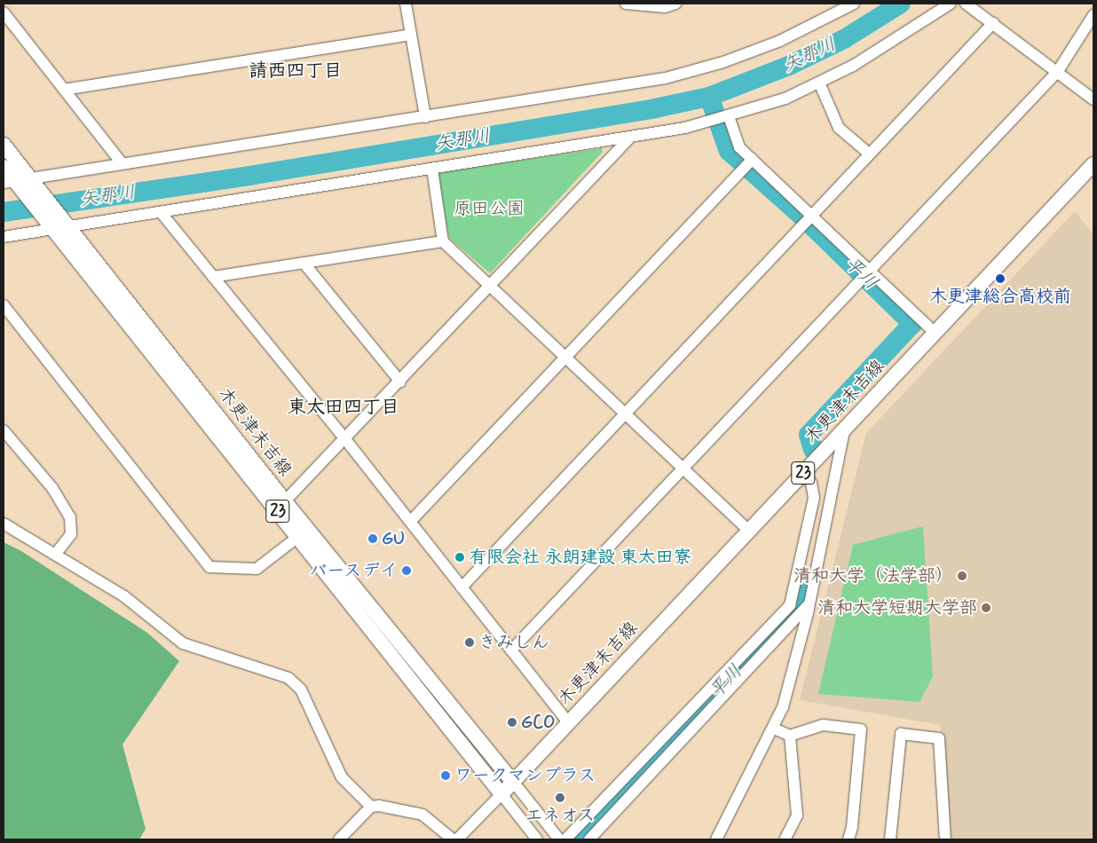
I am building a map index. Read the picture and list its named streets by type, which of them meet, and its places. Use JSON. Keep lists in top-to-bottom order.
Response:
{
  "streets": {
    "main road": ["木更津末吉線", "23"]
  },
  "districts": ["請西四丁目", "東太田四丁目"],
  "water": ["矢那川", "平川"],
  "parks": ["原田公園"],
  "places": [
    "木更津総合高校前",
    "GU",
    "有限会社 永朗建設 東太田寮",
    "バースデイ",
    "清和大学（法学部）",
    "清和大学短期大学部",
    "きみしん",
    "GCO",
    "ワークマンプラス",
    "エネオス"
  ]
}
